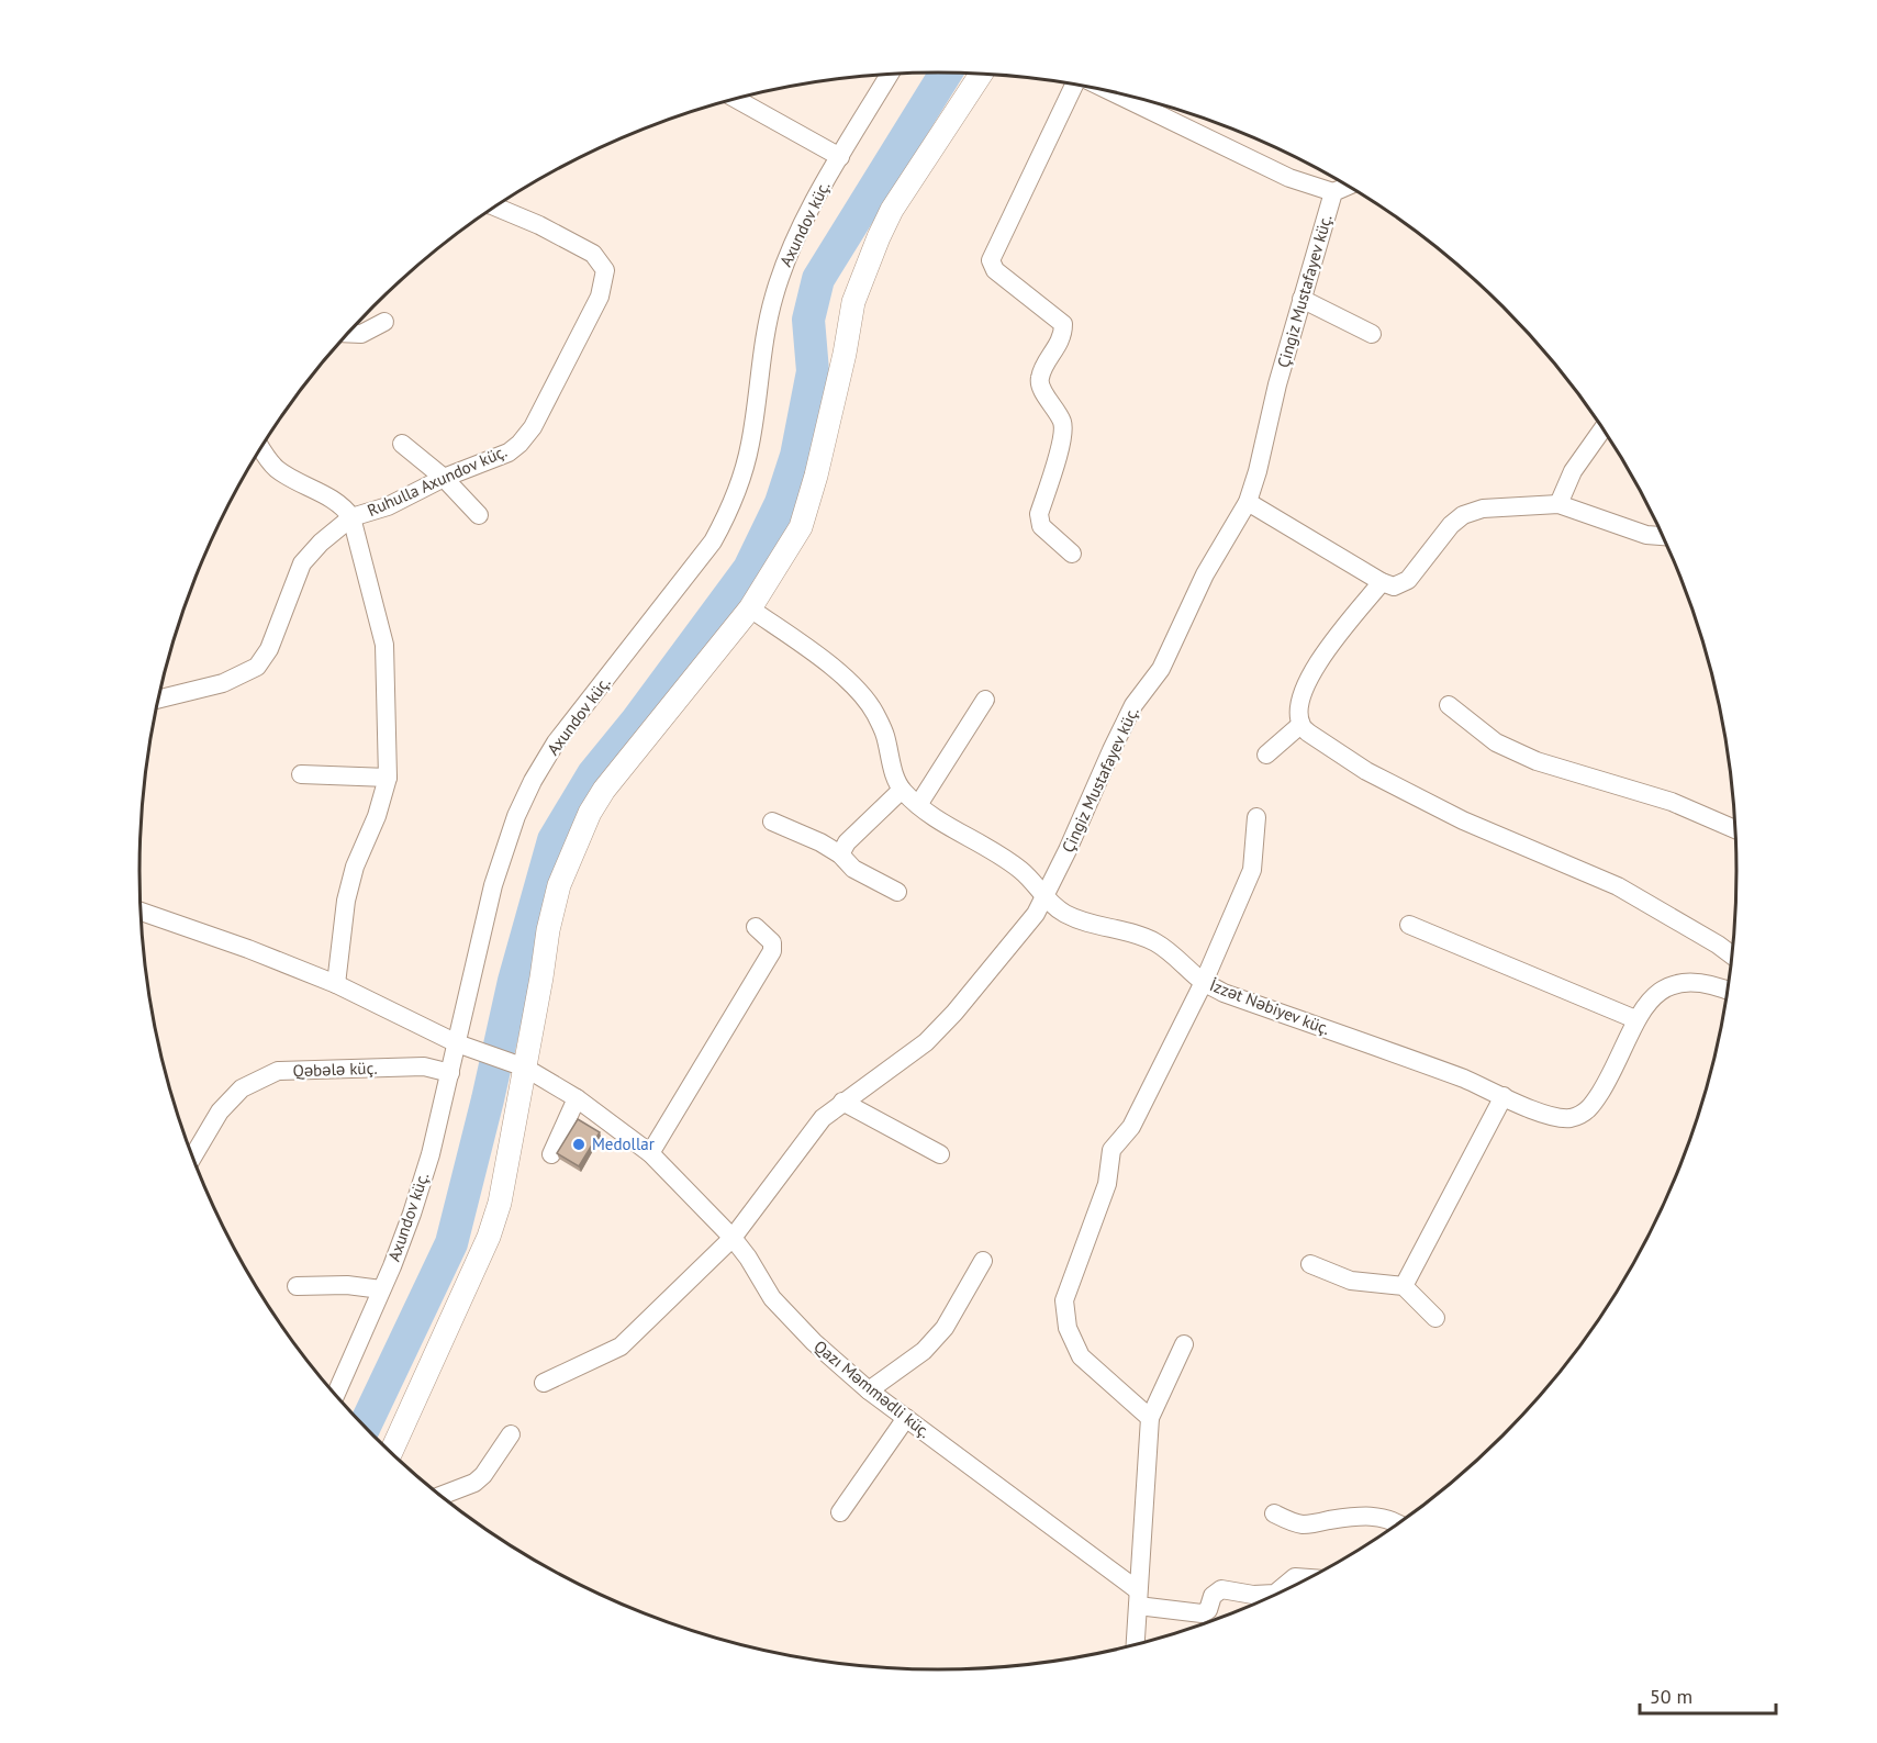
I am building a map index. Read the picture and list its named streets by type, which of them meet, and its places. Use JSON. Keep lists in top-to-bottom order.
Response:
{
  "streets": {
    "street": [
      "Axundov küç.",
      "Çingiz Mustafayev küç.",
      "Ruhulla Axundov küç.",
      "İzzət Nəbiyev küç.",
      "Qəbələ küç.",
      "Qazı Məmmədli küç."
    ]
  },
  "crossings": [
    ["Axundov küç.", "Qəbələ küç."],
    ["Axundov küç.", "Qazı Məmmədli küç."],
    ["Çingiz Mustafayev küç.", "İzzət Nəbiyev küç."],
    ["Çingiz Mustafayev küç.", "Qazı Məmmədli küç."]
  ],
  "places": ["Medollar"],
  "scale_bar": "50 m"
}
